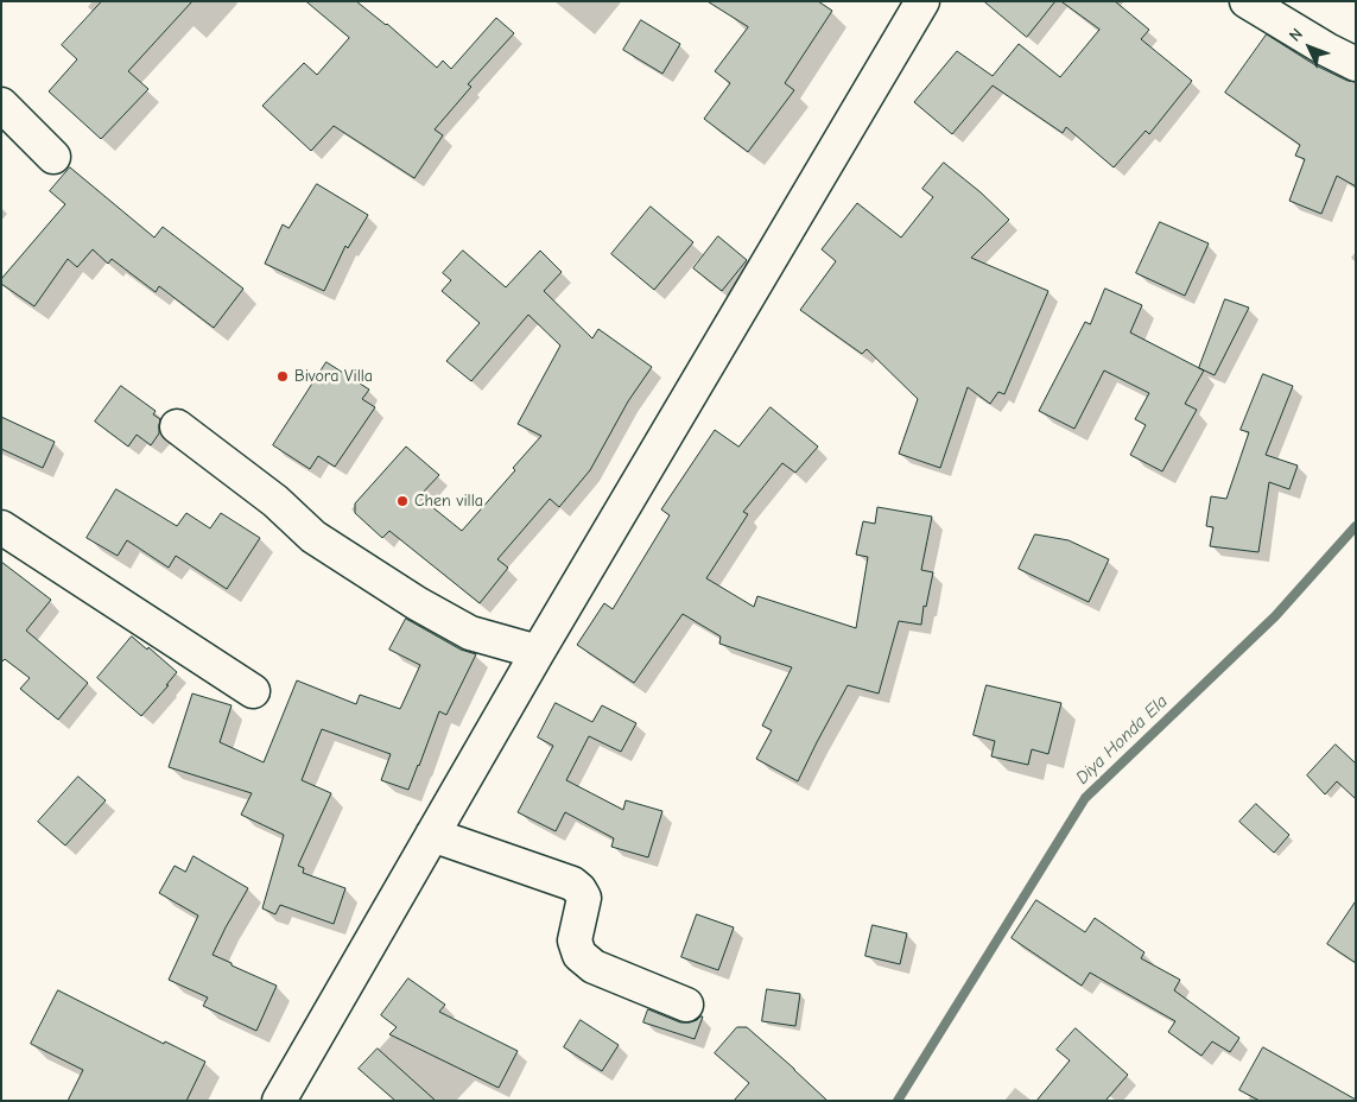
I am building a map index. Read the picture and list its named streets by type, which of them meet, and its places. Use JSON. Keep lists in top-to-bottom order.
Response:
{
  "water": ["Diya Honda Ela"],
  "places": ["Bivora Villa", "Chen villa"],
  "north": "top left"
}
